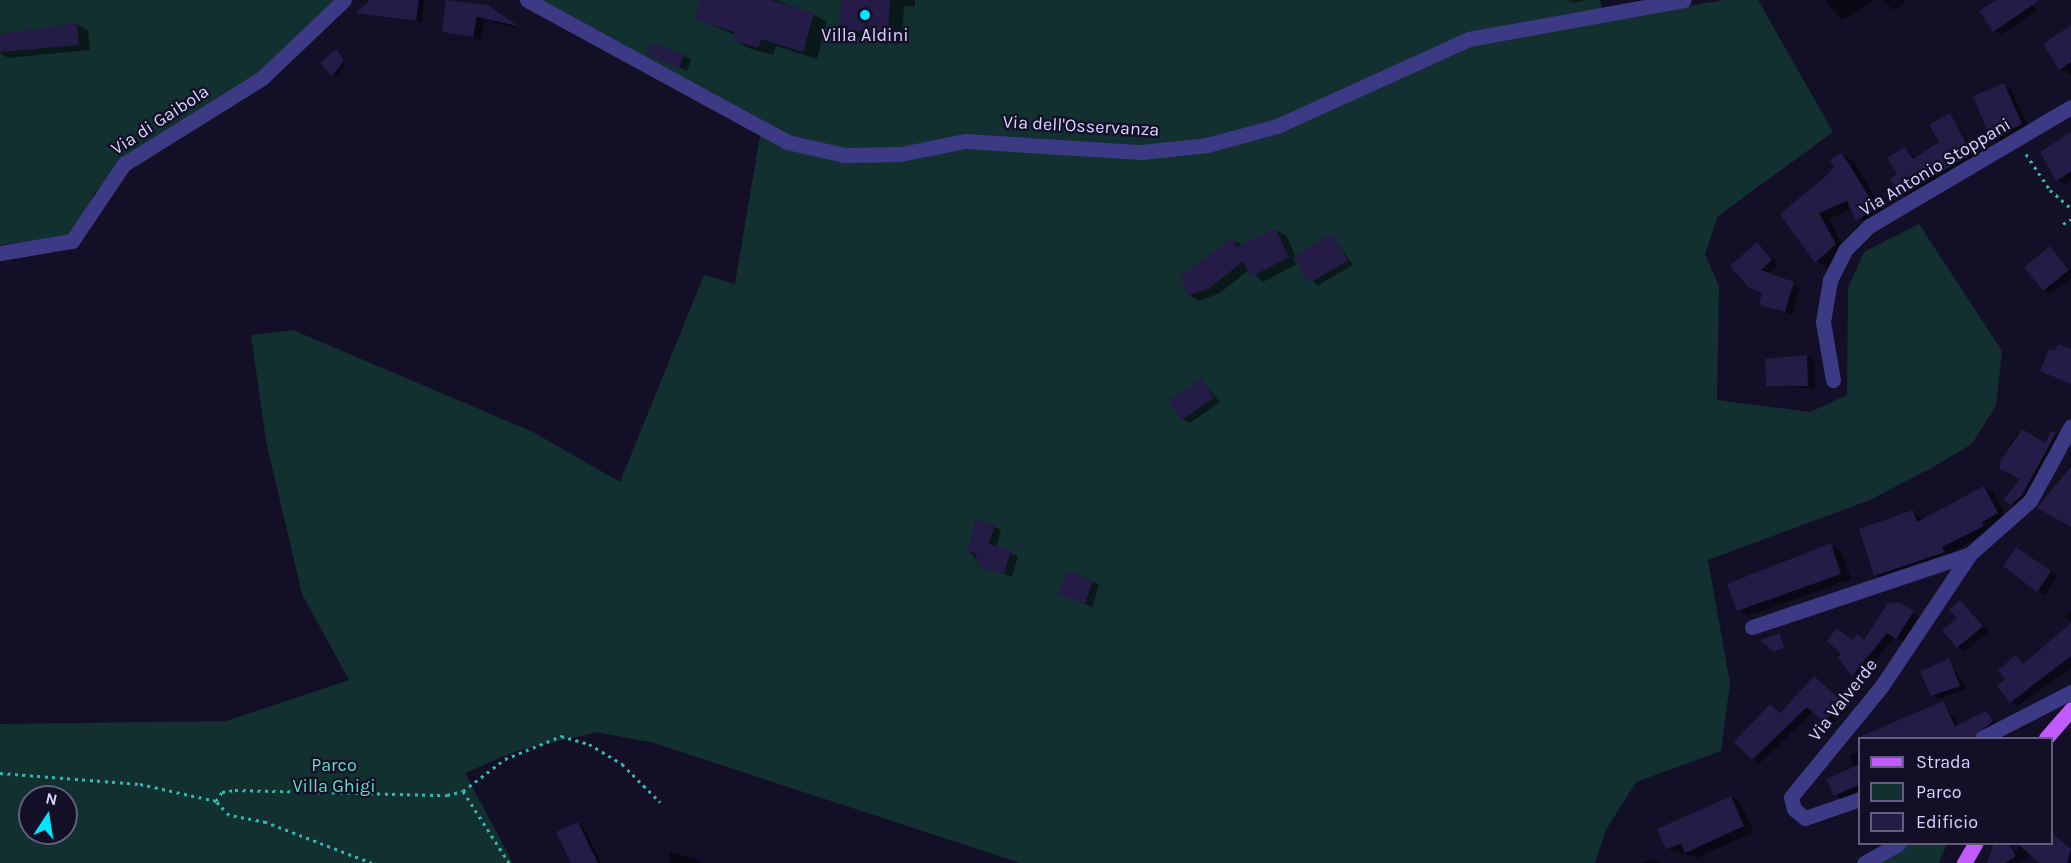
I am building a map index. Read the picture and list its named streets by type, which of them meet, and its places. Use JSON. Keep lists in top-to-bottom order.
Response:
{
  "streets": {
    "street": [
      "Via di Gaibola",
      "Via dell'Osservanza",
      "Via Antonio Stoppani",
      "Via Valverde"
    ]
  },
  "parks": ["Parco Villa Ghigi"],
  "places": ["Villa Aldini"],
  "legend": ["Strada", "Parco", "Edificio"],
  "north": "top"
}
